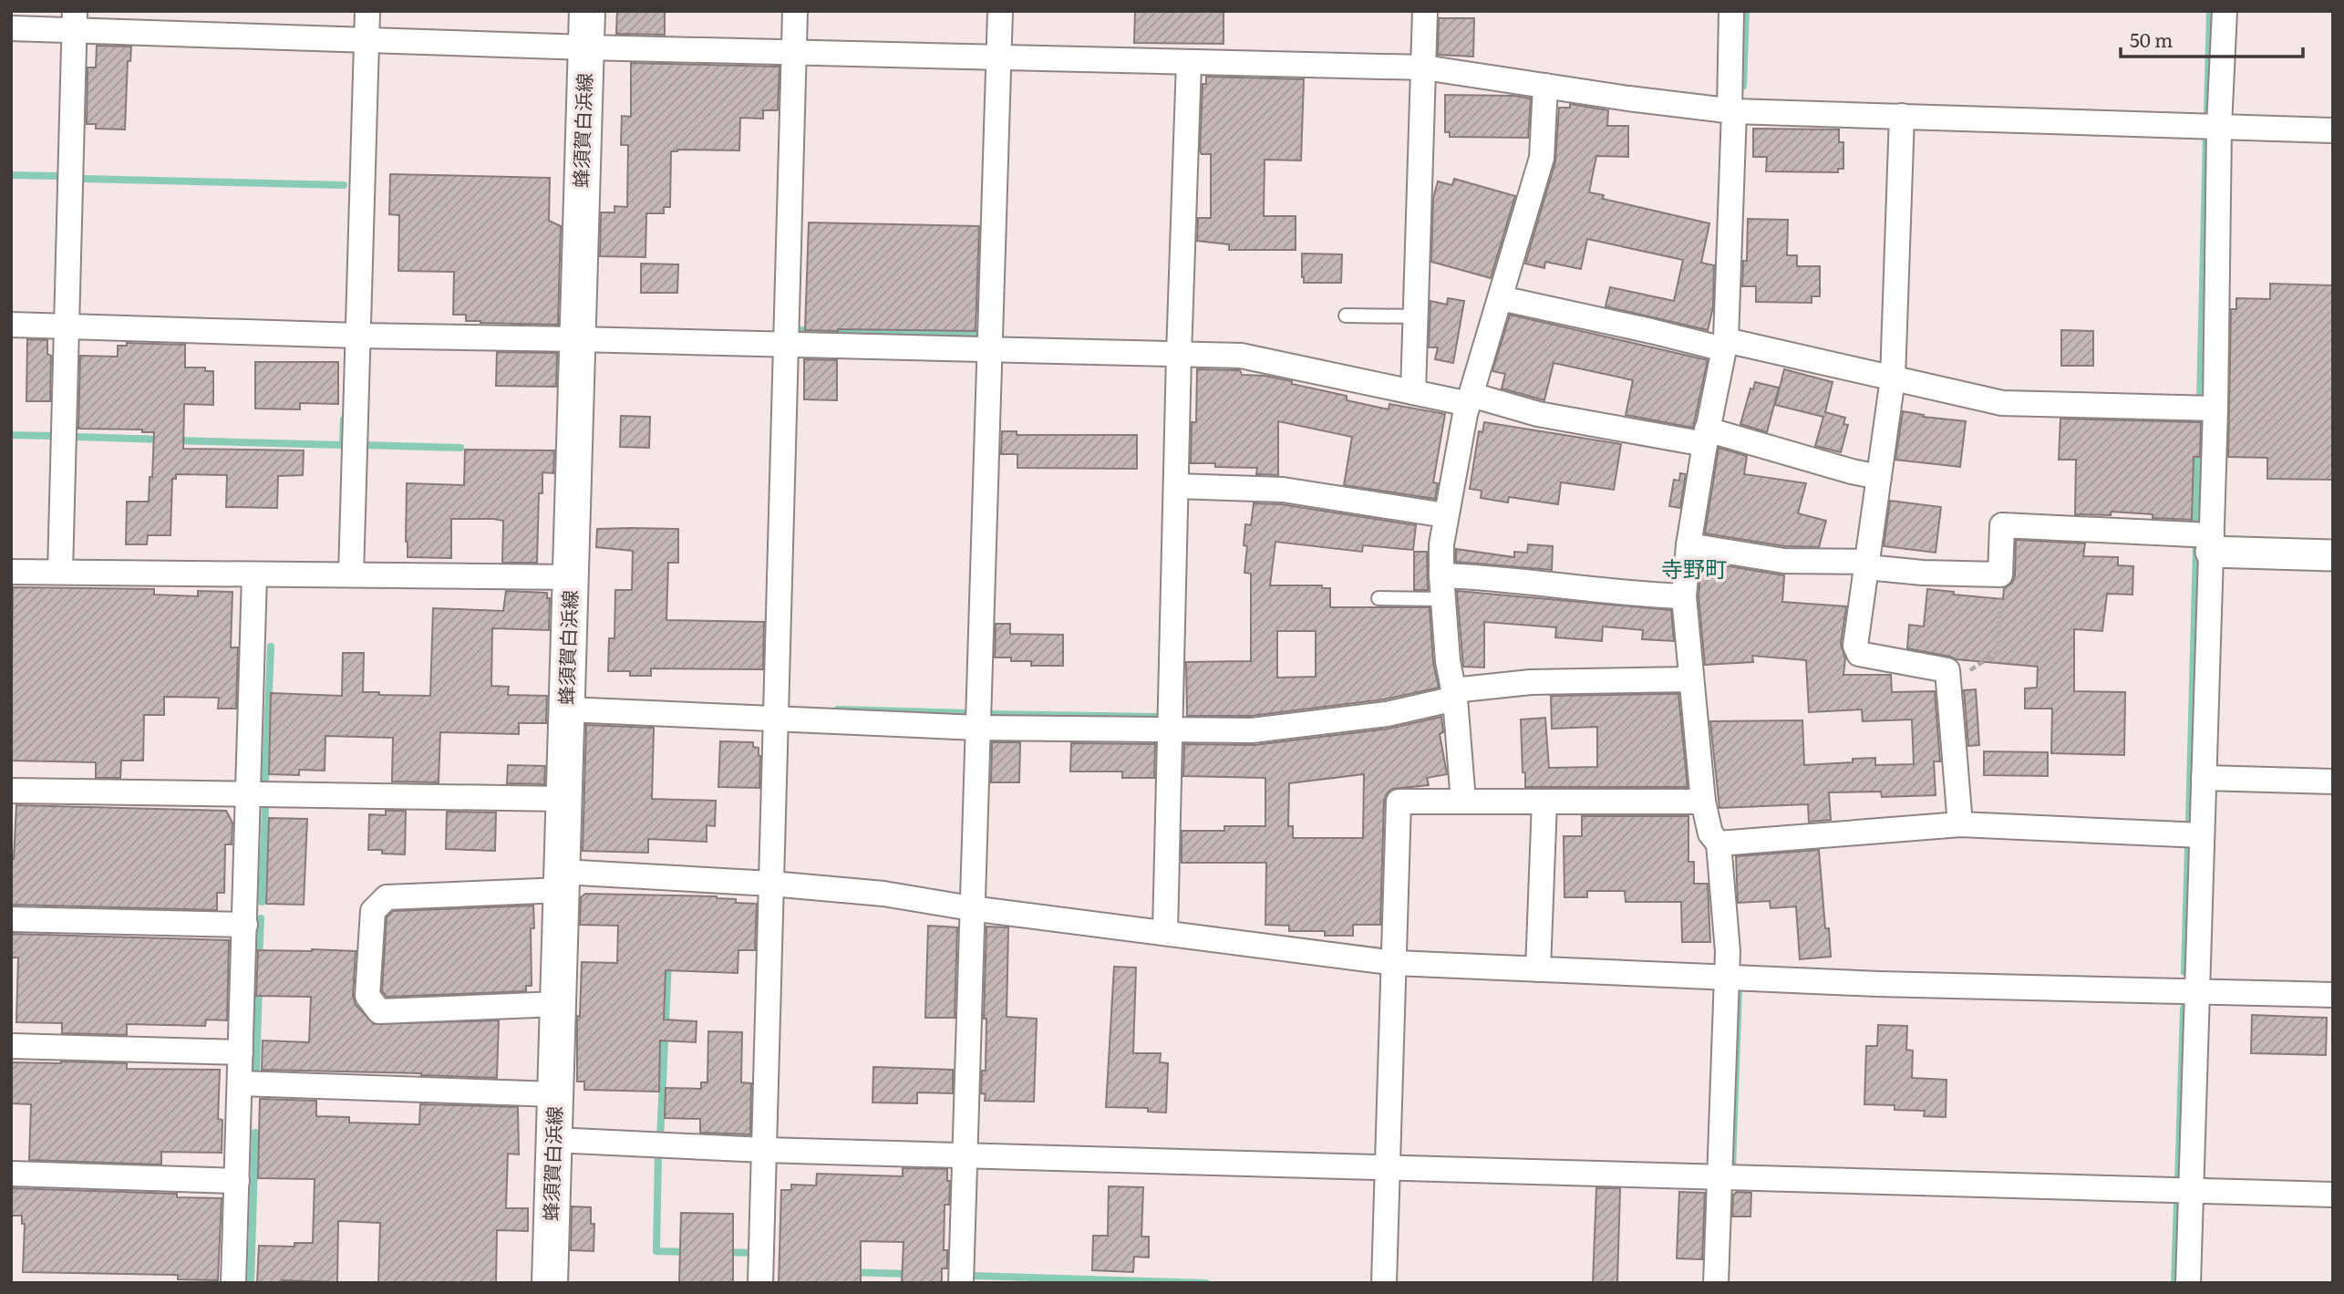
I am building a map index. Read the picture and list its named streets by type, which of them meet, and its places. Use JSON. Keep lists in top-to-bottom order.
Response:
{
  "streets": {
    "main road": ["蜂須賀白浜線"]
  },
  "districts": ["寺野町"],
  "scale_bar": "50 m"
}
